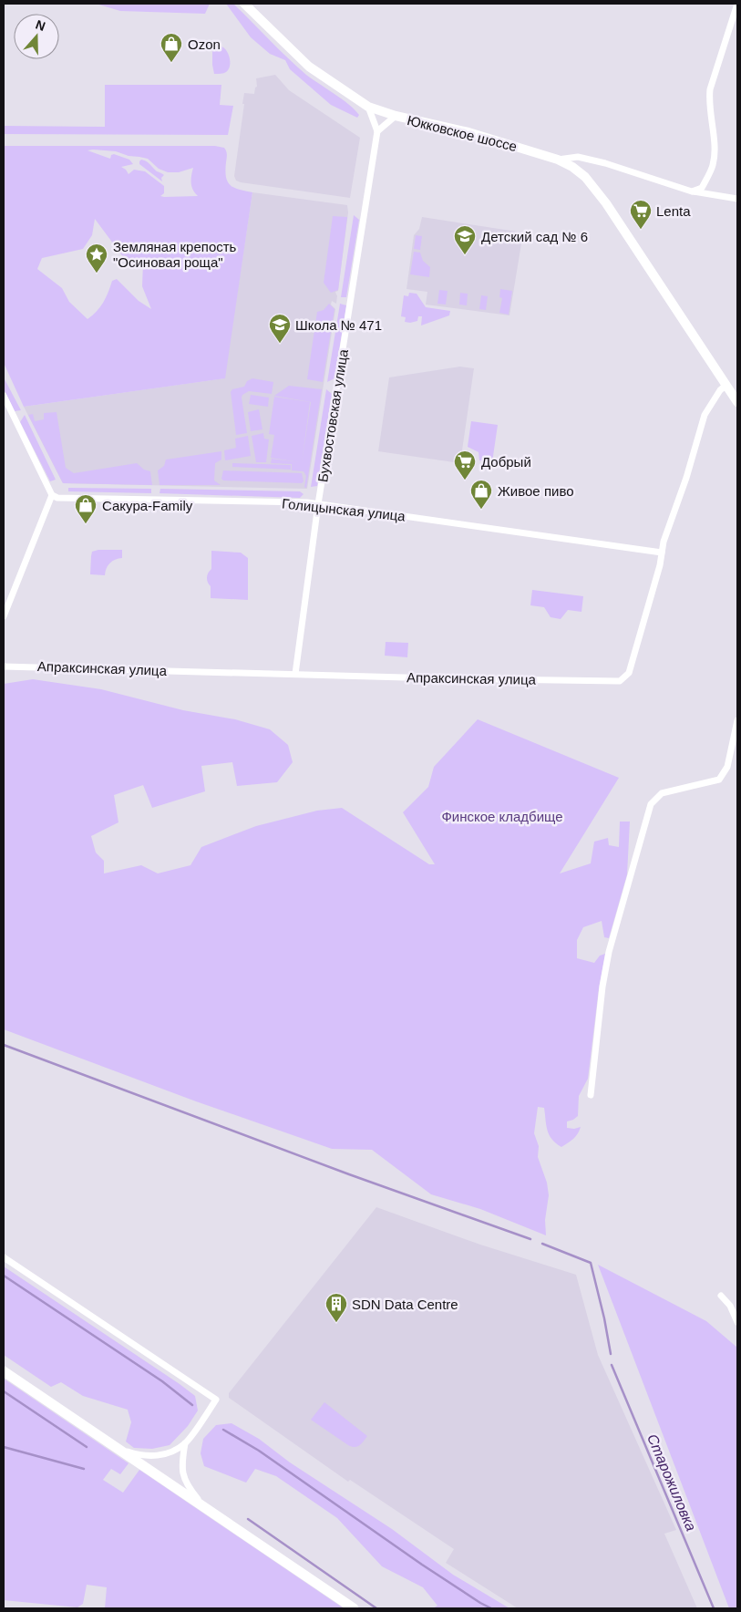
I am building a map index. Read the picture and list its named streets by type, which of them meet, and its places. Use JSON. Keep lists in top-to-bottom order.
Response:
{
  "streets": {
    "main road": ["Юкковское шоссе"],
    "street": ["Бухвостовская улица", "Голицынская улица", "Апраксинская улица"]
  },
  "crossings": [
    ["Юкковское шоссе", "Бухвостовская улица"],
    ["Юкковское шоссе", "Апраксинская улица"],
    ["Бухвостовская улица", "Голицынская улица"],
    ["Бухвостовская улица", "Апраксинская улица"],
    ["Голицынская улица", "Апраксинская улица"]
  ],
  "water": ["Старожиловка"],
  "parks": ["Финское кладбище"],
  "places": {
    "shop": ["Ozon", "Живое пиво", "Сакура-Family"],
    "supermarket": ["Lenta", "Добрый"],
    "school or university": ["Детский сад № 6", "Школа № 471"],
    "place": ["Земляная крепость \"Осиновая роща\""],
    "building": ["SDN Data Centre"]
  },
  "north": "top"
}
